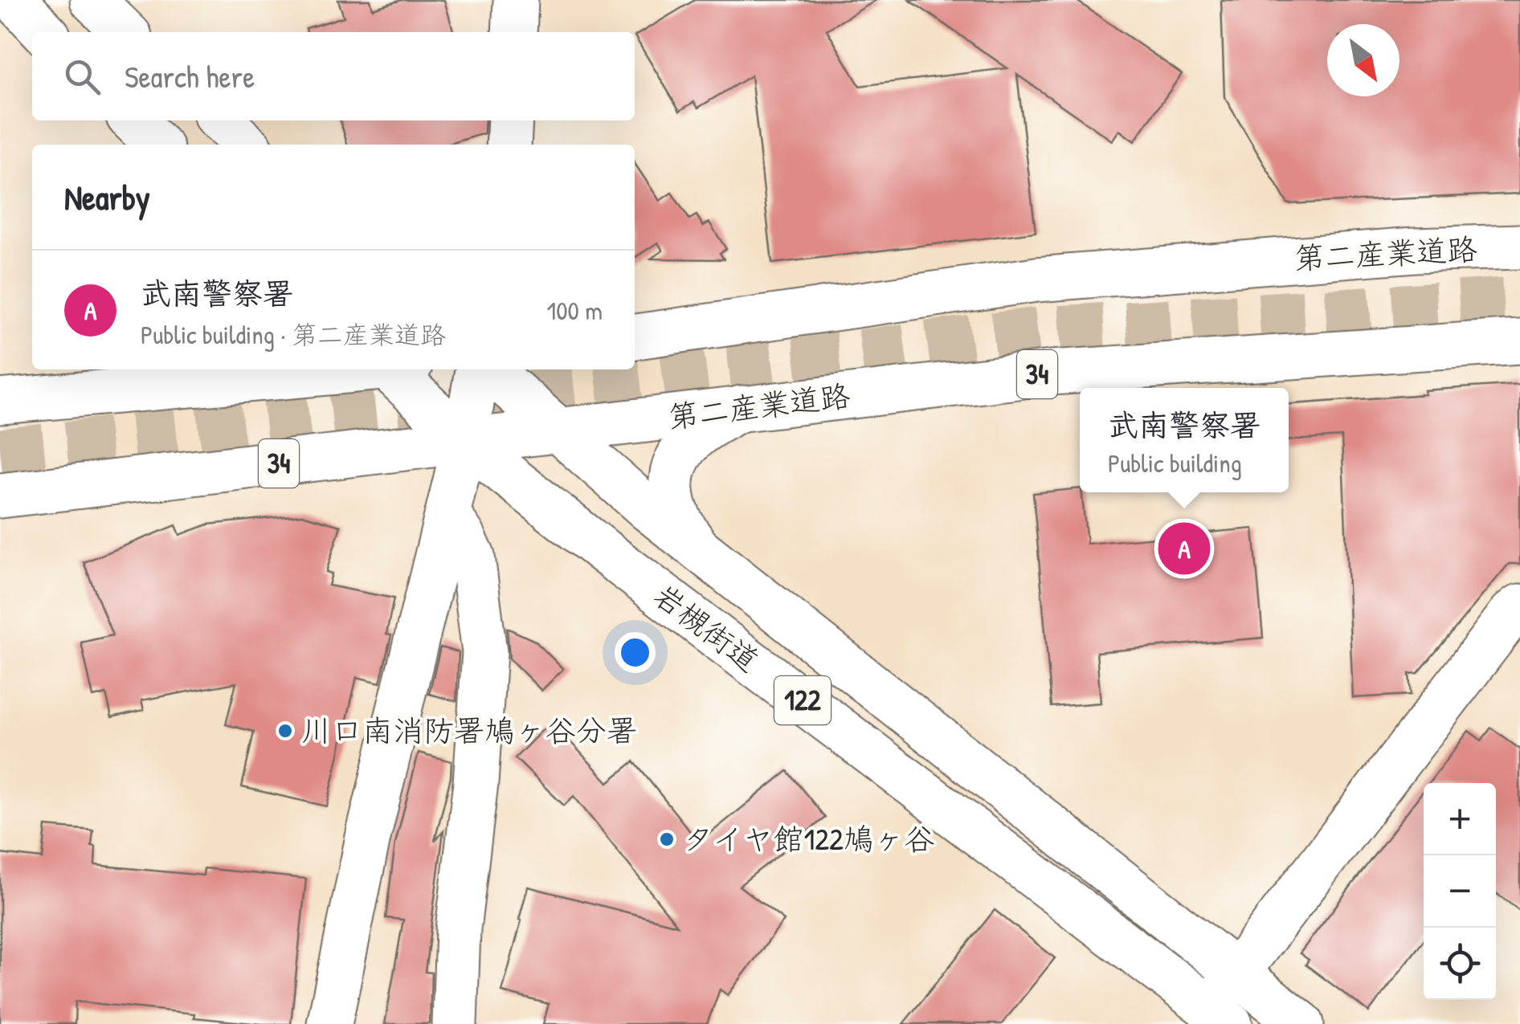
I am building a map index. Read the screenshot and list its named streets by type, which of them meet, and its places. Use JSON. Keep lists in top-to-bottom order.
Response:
{
  "streets": {
    "main road": [
      "第二産業道路",
      "34",
      "岩槻街道",
      "122"
    ]
  },
  "crossings": [
    ["第二産業道路", "岩槻街道"]
  ],
  "places": ["川口南消防署鳩ヶ谷分署", "タイヤ館122鳩ヶ谷"],
  "north": "bottom right",
  "page": {
    "search": "Search here",
    "heading": "Nearby",
    "list": [
      {
        "mark": "A",
        "name": "武南警察署",
        "note": "Public building · 第二産業道路",
        "value": "100 m"
      }
    ],
    "popup": ["武南警察署", "Public building"],
    "pins": "A",
    "map_buttons": ["+", "−"]
  }
}
